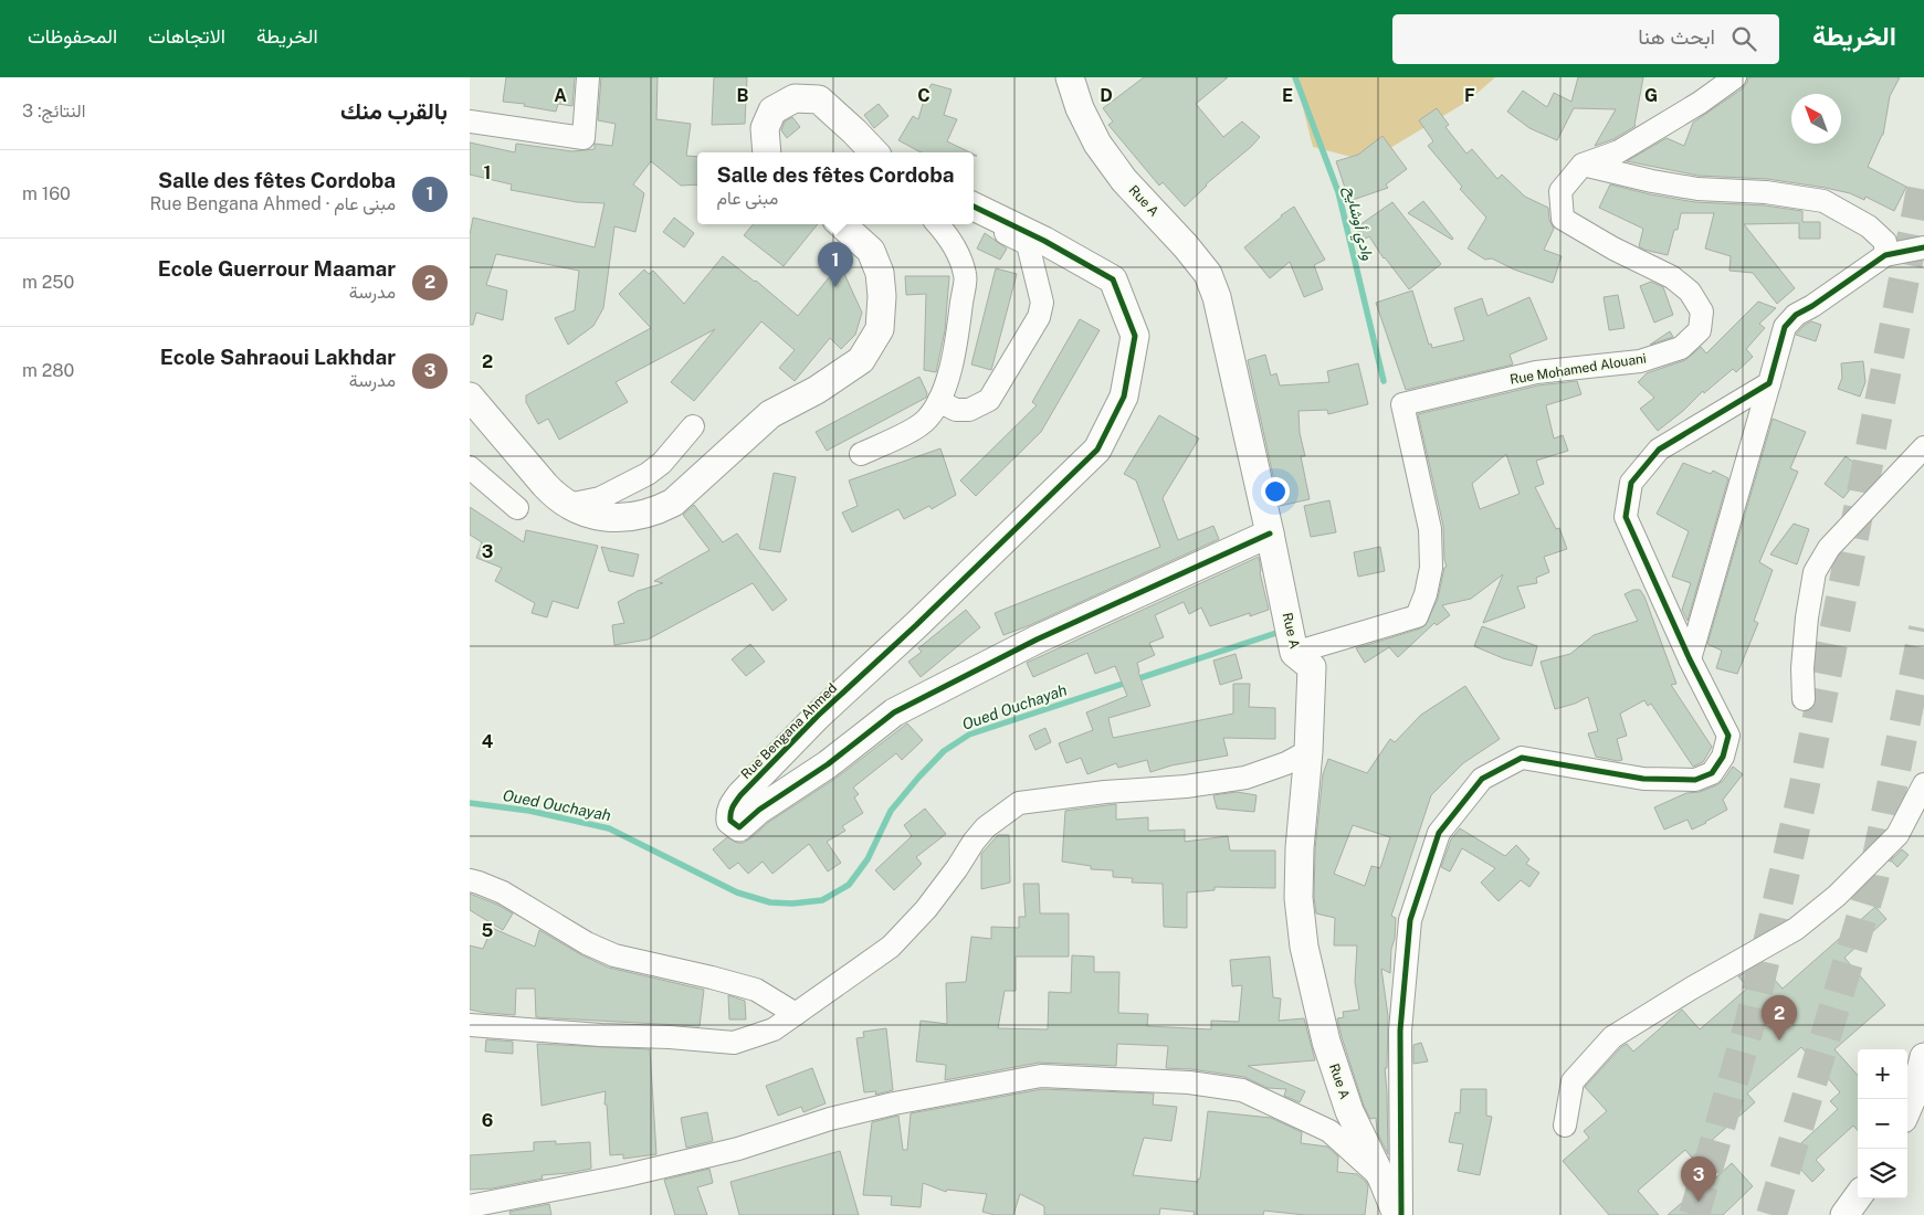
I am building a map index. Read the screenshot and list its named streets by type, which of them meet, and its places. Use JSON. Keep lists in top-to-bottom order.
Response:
{
  "streets": {
    "street": ["Rue A", "Rue Mohamed Alouani", "Rue Bengana Ahmed"]
  },
  "crossings": [
    ["Rue A", "Rue Mohamed Alouani"],
    ["Rue A", "Rue Bengana Ahmed"]
  ],
  "water": ["وادي أوشايح", "Oued Ouchayah"],
  "north": "top left",
  "page": {
    "header": "الخريطة",
    "search": "ابحث هنا",
    "nav": ["الخريطة", "الاتجاهات", "المحفوظات"],
    "heading": ["بالقرب منك", "النتائج: 3"],
    "list": [
      {
        "mark": "1",
        "name": "Salle des fêtes Cordoba",
        "note": "مبنى عام · Rue Bengana Ahmed",
        "value": "160 m"
      },
      {
        "mark": "2",
        "name": "Ecole Guerrour Maamar",
        "note": "مدرسة",
        "value": "250 m"
      },
      {
        "mark": "3",
        "name": "Ecole Sahraoui Lakhdar",
        "note": "مدرسة",
        "value": "280 m"
      }
    ],
    "popup": ["Salle des fêtes Cordoba", "مبنى عام"],
    "pins": ["1", "2", "3"],
    "map_buttons": ["+", "−"]
  },
  "grid": {
    "columns": [
      "A",
      "B",
      "C",
      "D",
      "E",
      "F",
      "G"
    ],
    "rows": [
      "1",
      "2",
      "3",
      "4",
      "5",
      "6"
    ]
  }
}
